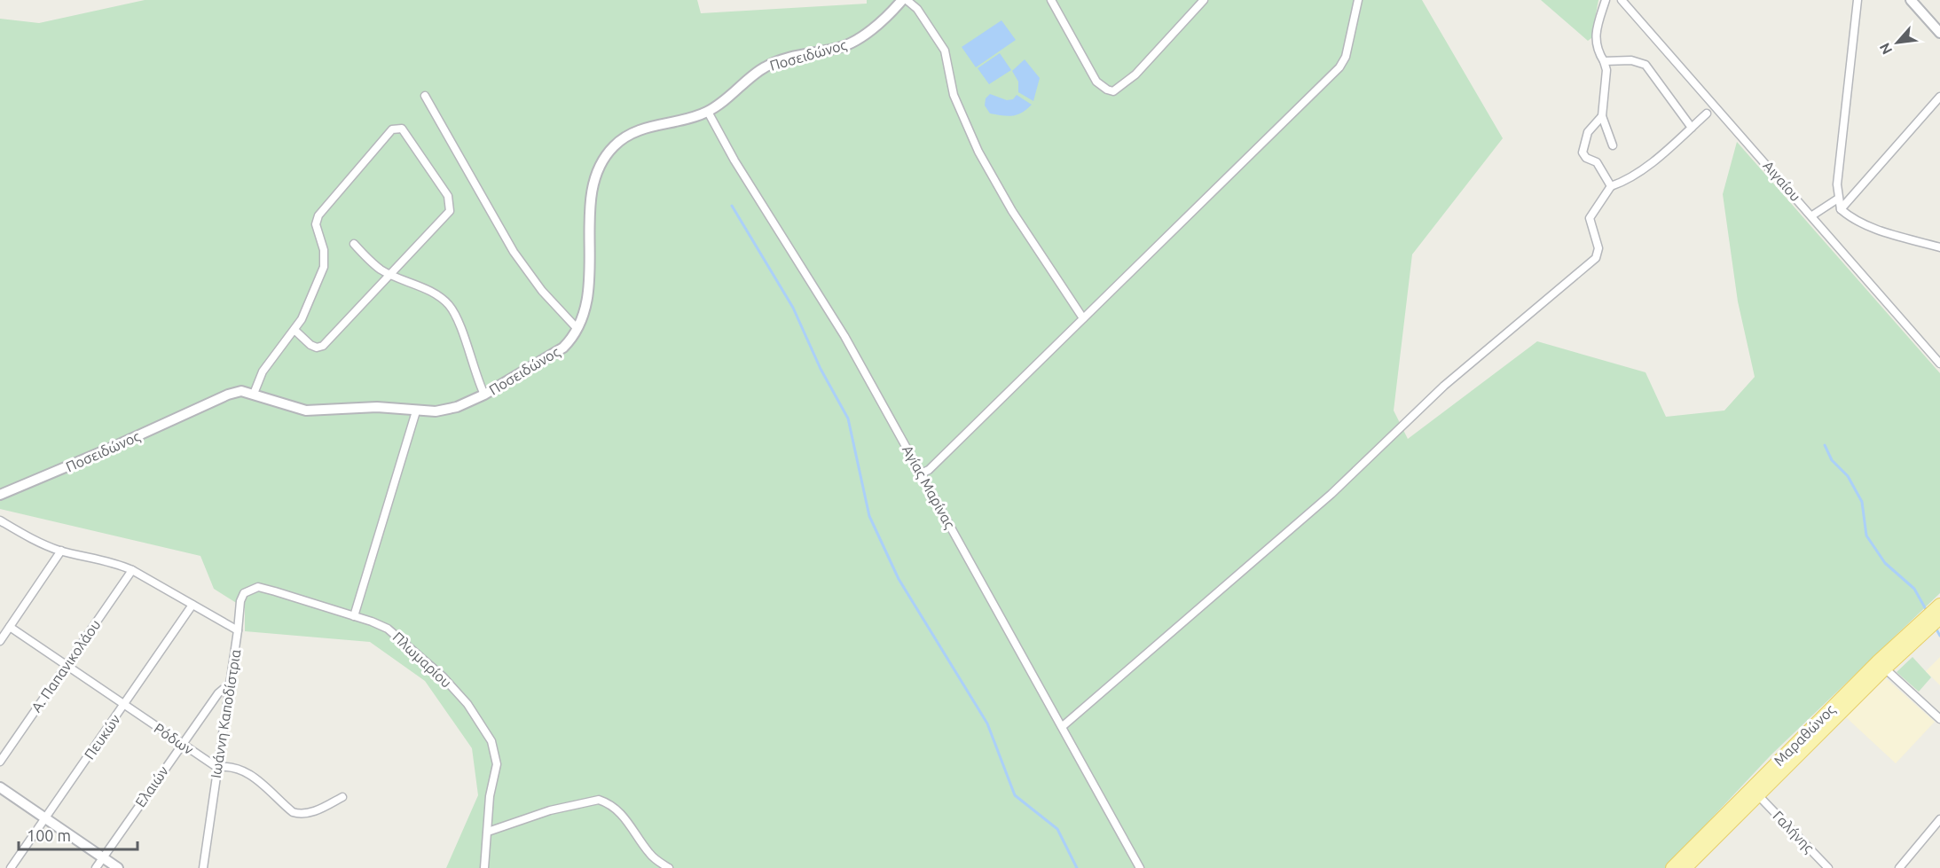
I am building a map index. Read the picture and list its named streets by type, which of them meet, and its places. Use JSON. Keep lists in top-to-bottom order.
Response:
{
  "streets": {
    "main road": ["Μαραθώνος"],
    "street": [
      "Ποσειδώνος",
      "Αιγαίου",
      "Αγίας Μαρίνας",
      "Πλωμαρίου",
      "Α. Παπανικολάου",
      "Ιωάννη Καποδίστρια",
      "Πευκών",
      "Ρόδων",
      "Ελαιών",
      "Γαλήνης"
    ]
  },
  "crossings": [
    ["Ποσειδώνος", "Αγίας Μαρίνας"],
    ["Πλωμαρίου", "Ιωάννη Καποδίστρια"],
    ["Α. Παπανικολάου", "Ιωάννη Καποδίστρια"],
    ["Α. Παπανικολάου", "Ρόδων"],
    ["Ιωάννη Καποδίστρια", "Πευκών"],
    ["Ιωάννη Καποδίστρια", "Ρόδων"],
    ["Ιωάννη Καποδίστρια", "Ελαιών"],
    ["Μαραθώνος", "Γαλήνης"],
    ["Πευκών", "Ρόδων"],
    ["Ρόδων", "Ελαιών"]
  ],
  "scale_bar": "100 m",
  "north": "bottom left"
}
